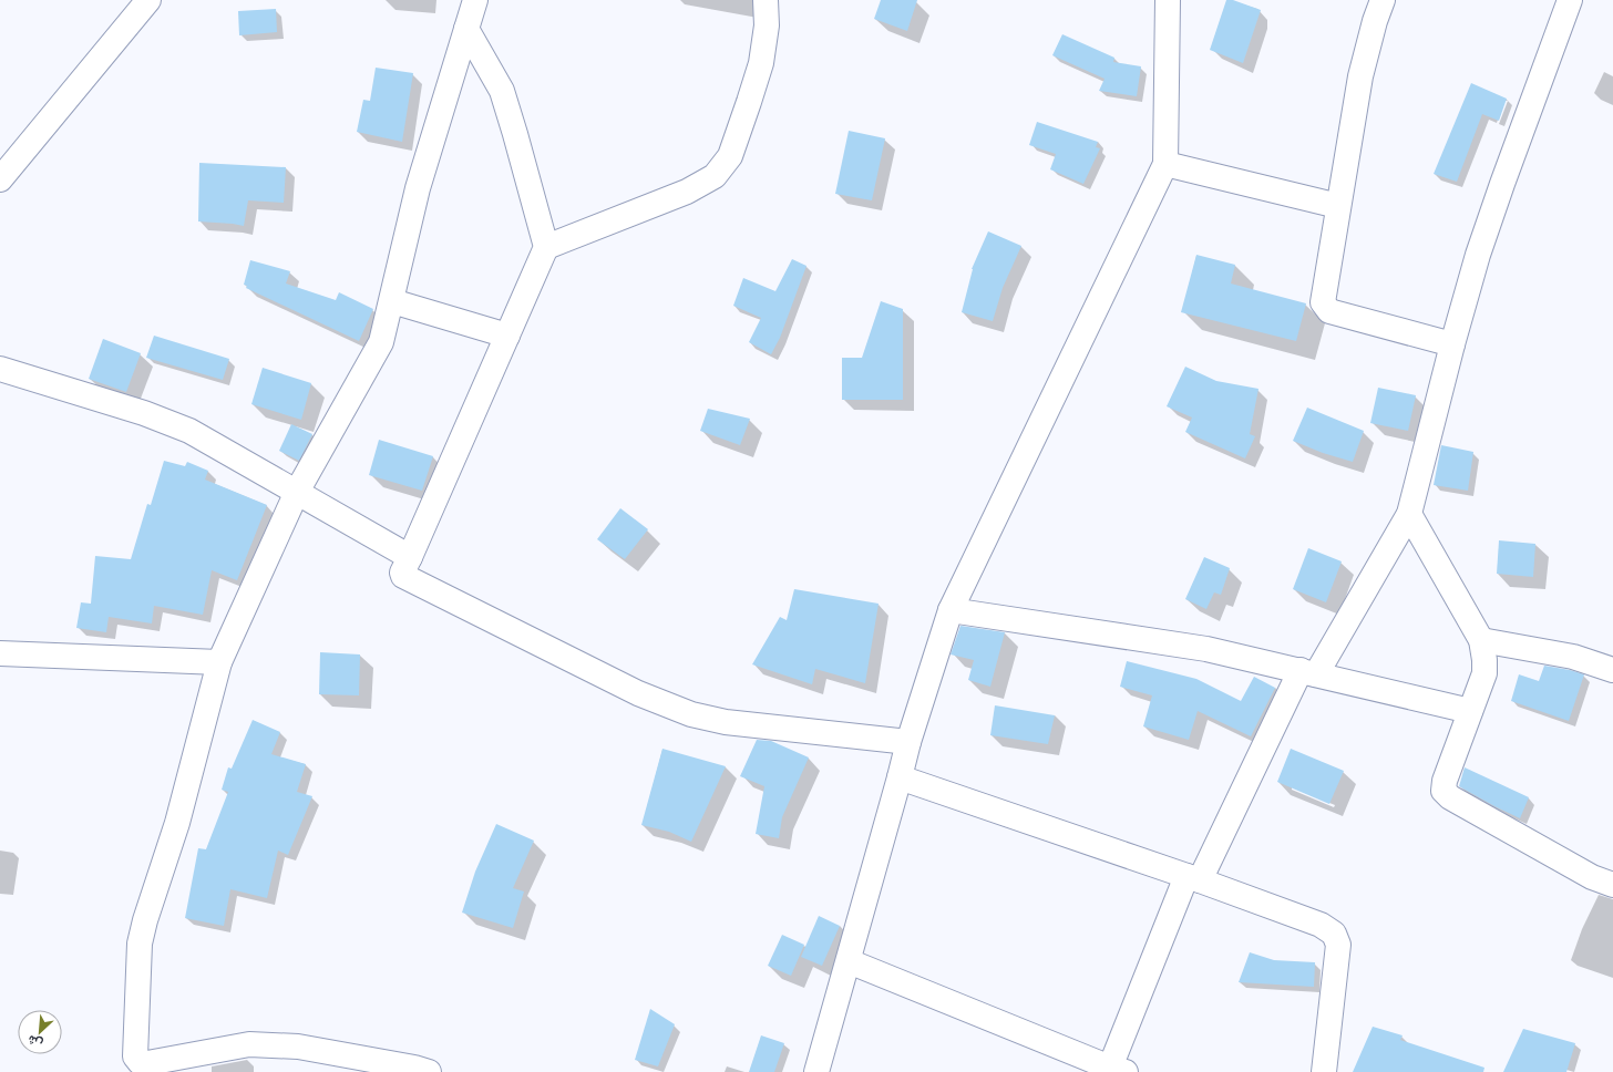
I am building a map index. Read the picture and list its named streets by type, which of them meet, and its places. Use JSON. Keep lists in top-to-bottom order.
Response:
{
  "north": "bottom left"
}
